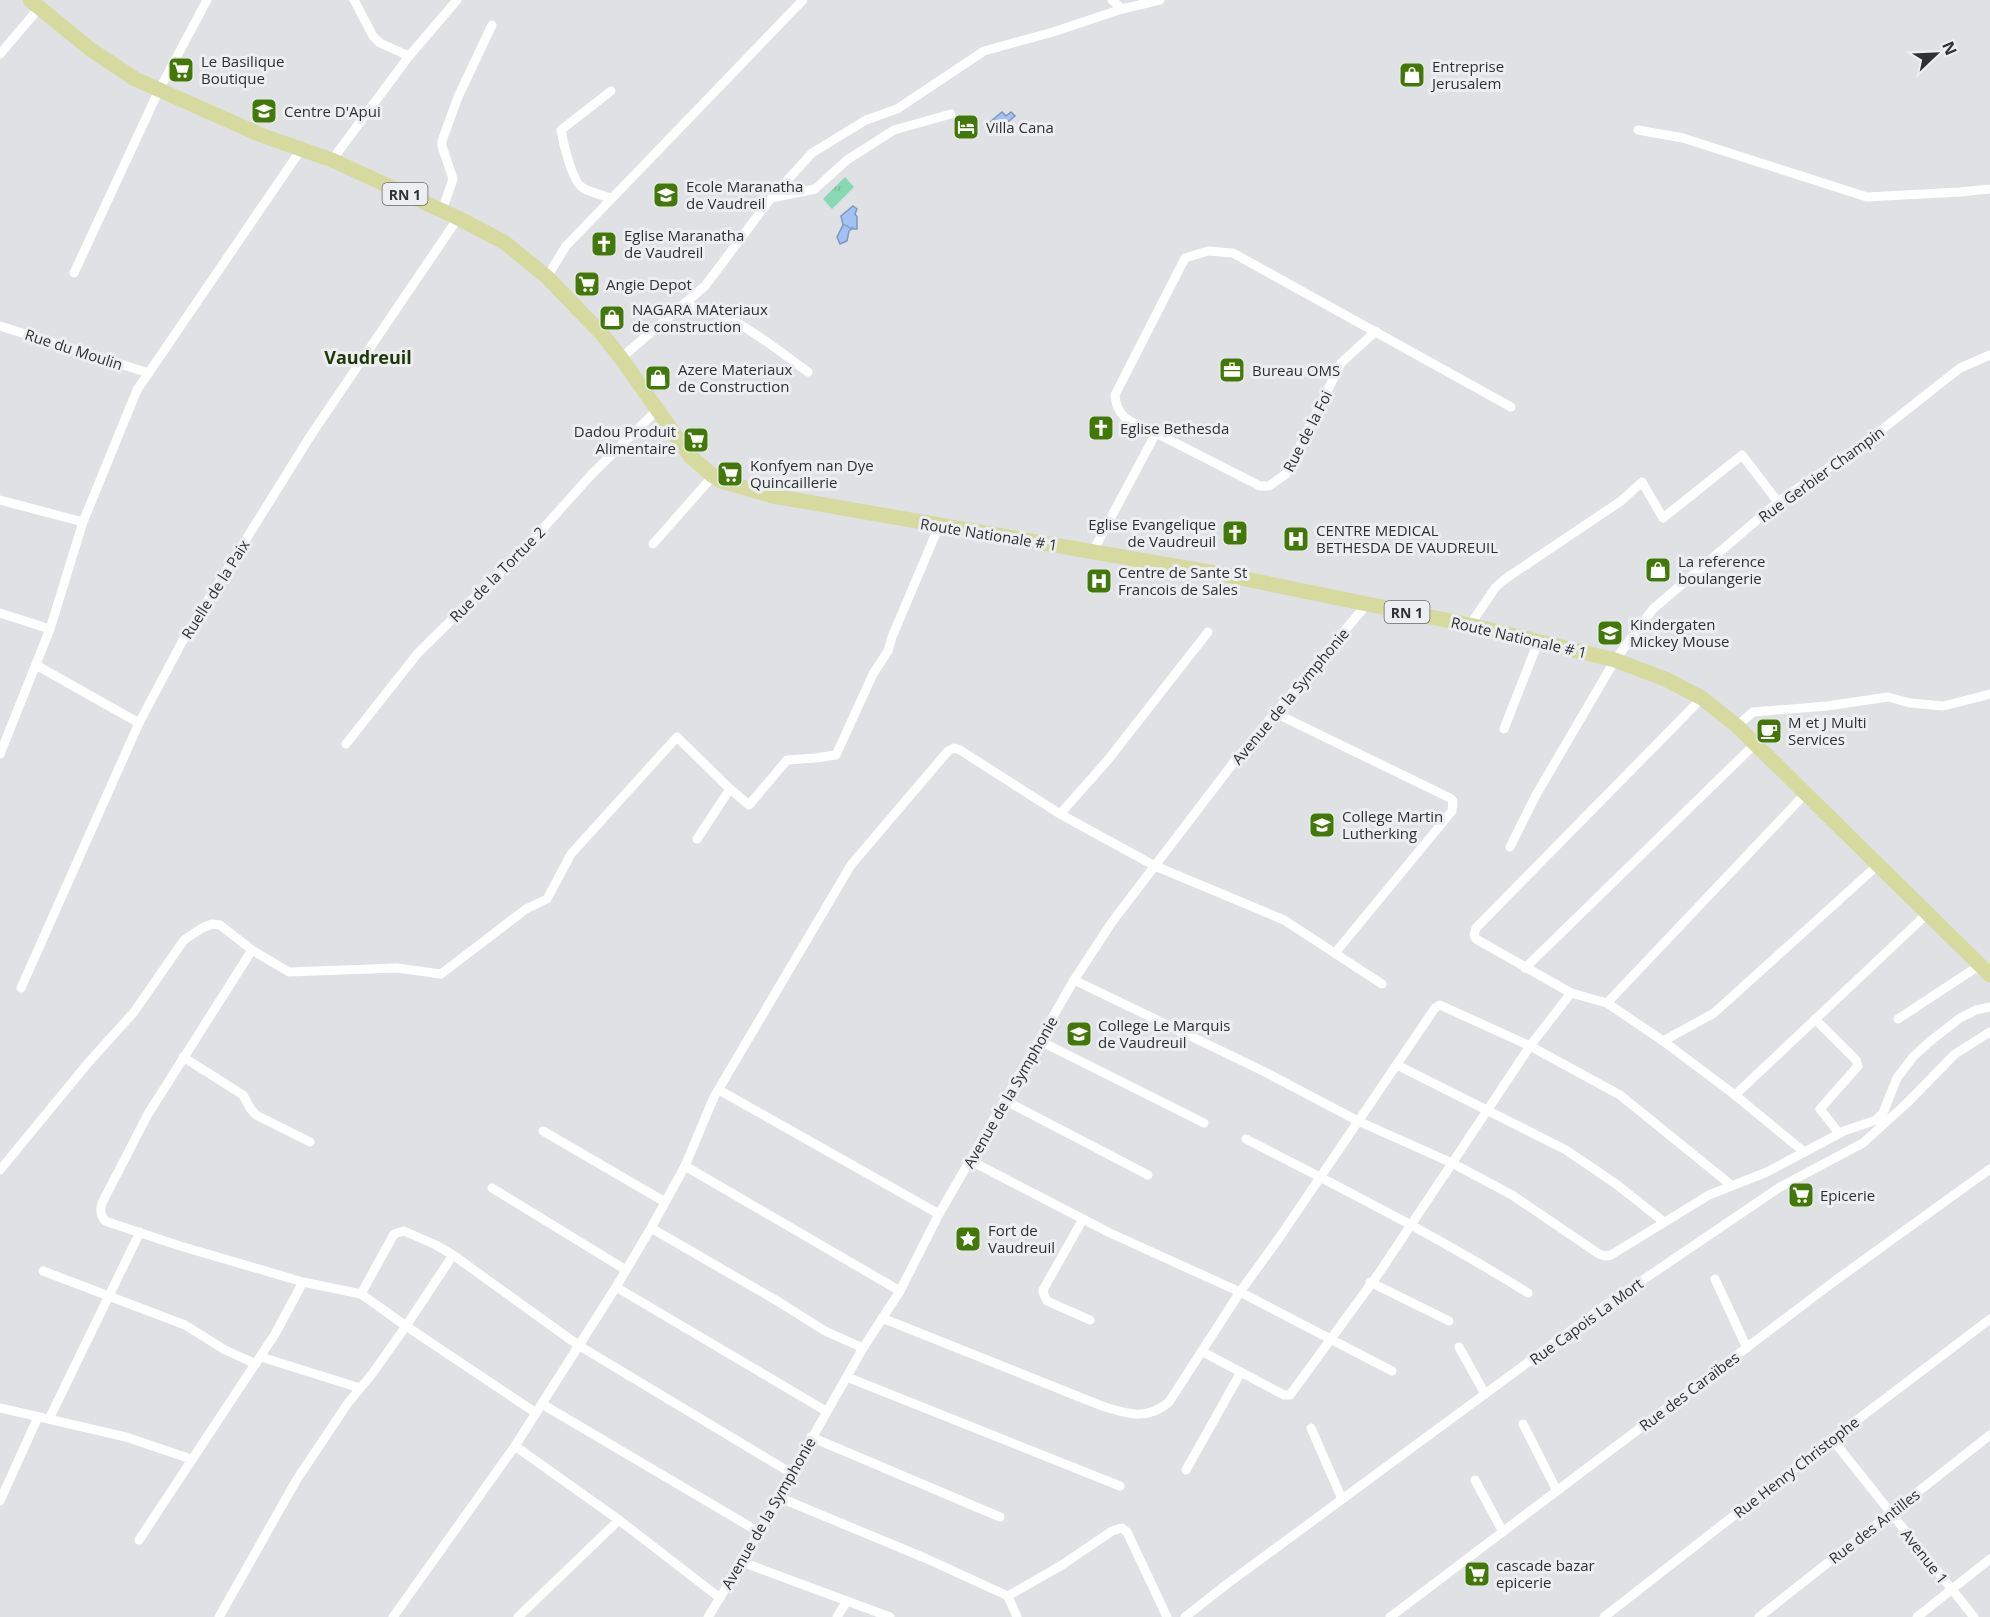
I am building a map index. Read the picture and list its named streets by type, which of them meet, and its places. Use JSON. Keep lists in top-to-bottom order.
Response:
{
  "streets": {
    "main road": ["RN 1", "Route Nationale # 1"],
    "street": [
      "Rue du Moulin",
      "Rue de la Foi",
      "Rue Gerbier Champin",
      "Rue de la Tortue 2",
      "Ruelle de la Paix",
      "Avenue de la Symphonie",
      "Rue Capois La Mort",
      "Rue des Caraïbes",
      "Rue Henry Christophe",
      "Rue des Antilles",
      "Avenue 1"
    ]
  },
  "crossings": [
    ["Rue Gerbier Champin", "Route Nationale # 1"],
    ["Route Nationale # 1", "Rue de la Tortue 2"],
    ["Route Nationale # 1", "Ruelle de la Paix"],
    ["Route Nationale # 1", "Avenue de la Symphonie"],
    ["Rue Henry Christophe", "Avenue 1"],
    ["Rue des Antilles", "Avenue 1"]
  ],
  "districts": ["Vaudreuil"],
  "places": {
    "supermarket": [
      "Le Basilique Boutique",
      "Angie Depot",
      "Dadou Produit Alimentaire",
      "Konfyem nan Dye Quincaillerie",
      "Epicerie",
      "cascade bazar epicerie"
    ],
    "shop": [
      "Entreprise Jerusalem",
      "NAGARA MAteriaux de construction",
      "Azere Materiaux de Construction",
      "La reference boulangerie"
    ],
    "school or university": [
      "Centre D'Apui",
      "Ecole Maranatha de Vaudreil",
      "Kindergaten Mickey Mouse",
      "College Martin Lutherking",
      "College Le Marquis de Vaudreuil"
    ],
    "hotel": ["Villa Cana"],
    "church": ["Eglise Maranatha de Vaudreil", "Eglise Bethesda", "Eglise Evangelique de Vaudreuil"],
    "office": ["Bureau OMS"],
    "hospital": ["CENTRE MEDICAL BETHESDA DE VAUDREUIL", "Centre de Sante St Francois de Sales"],
    "cafe": ["M et J Multi Services"],
    "place": ["Fort de Vaudreuil"]
  },
  "north": "top right"
}
